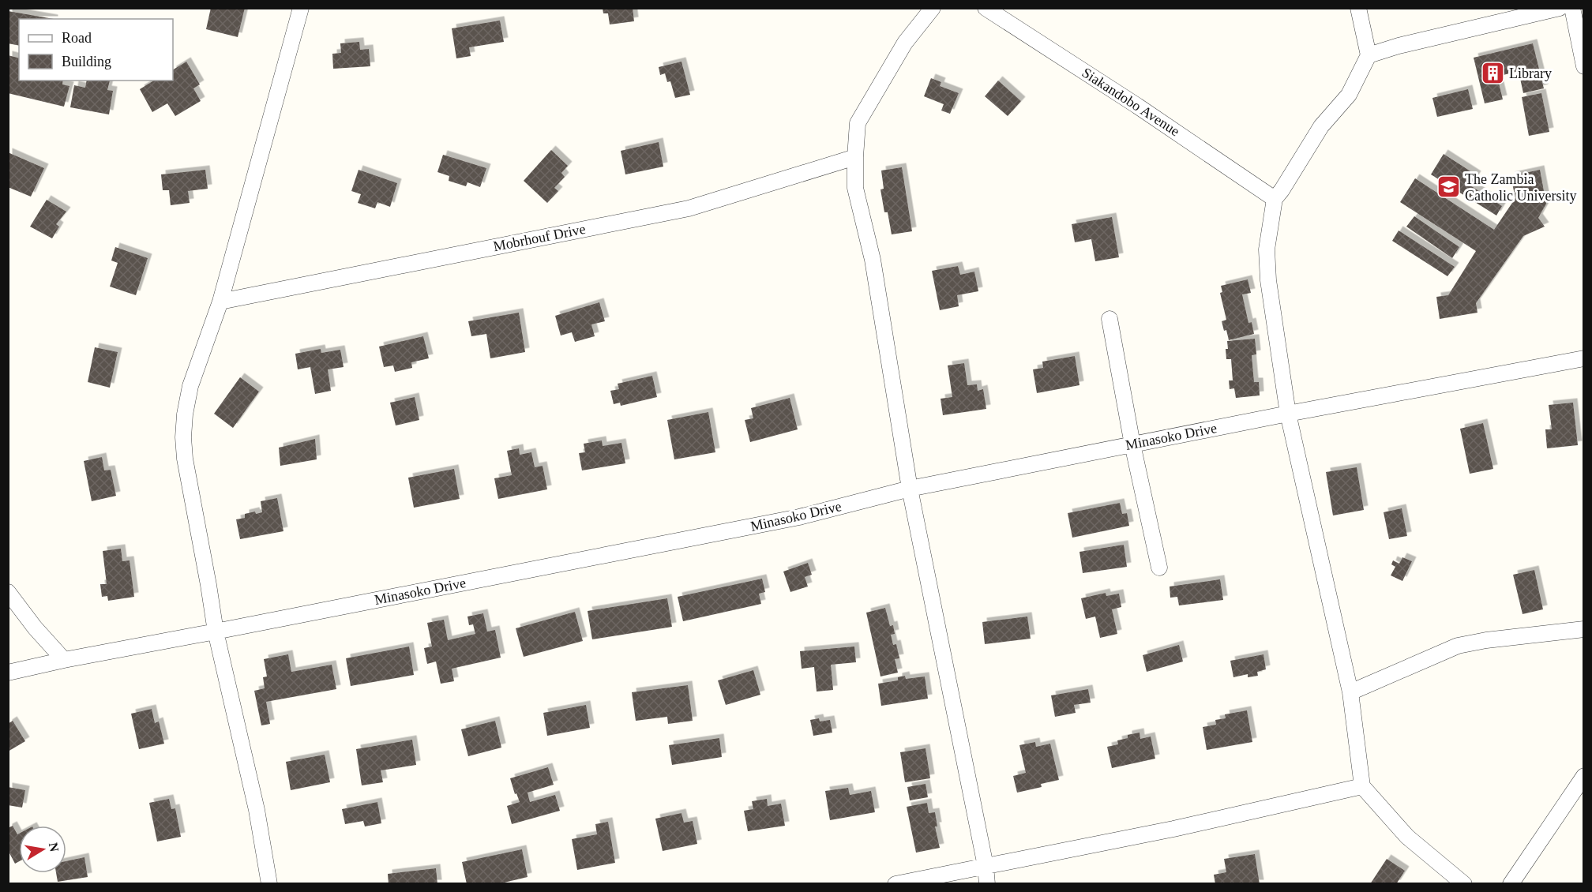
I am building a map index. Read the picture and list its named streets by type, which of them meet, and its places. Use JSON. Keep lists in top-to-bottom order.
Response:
{
  "streets": {
    "street": ["Siakandobo Avenue", "Mobrhouf Drive", "Minasoko Drive"]
  },
  "places": {
    "building": ["Library"],
    "school or university": ["The Zambia Catholic University"]
  },
  "legend": ["Road", "Building"],
  "north": "right"
}
